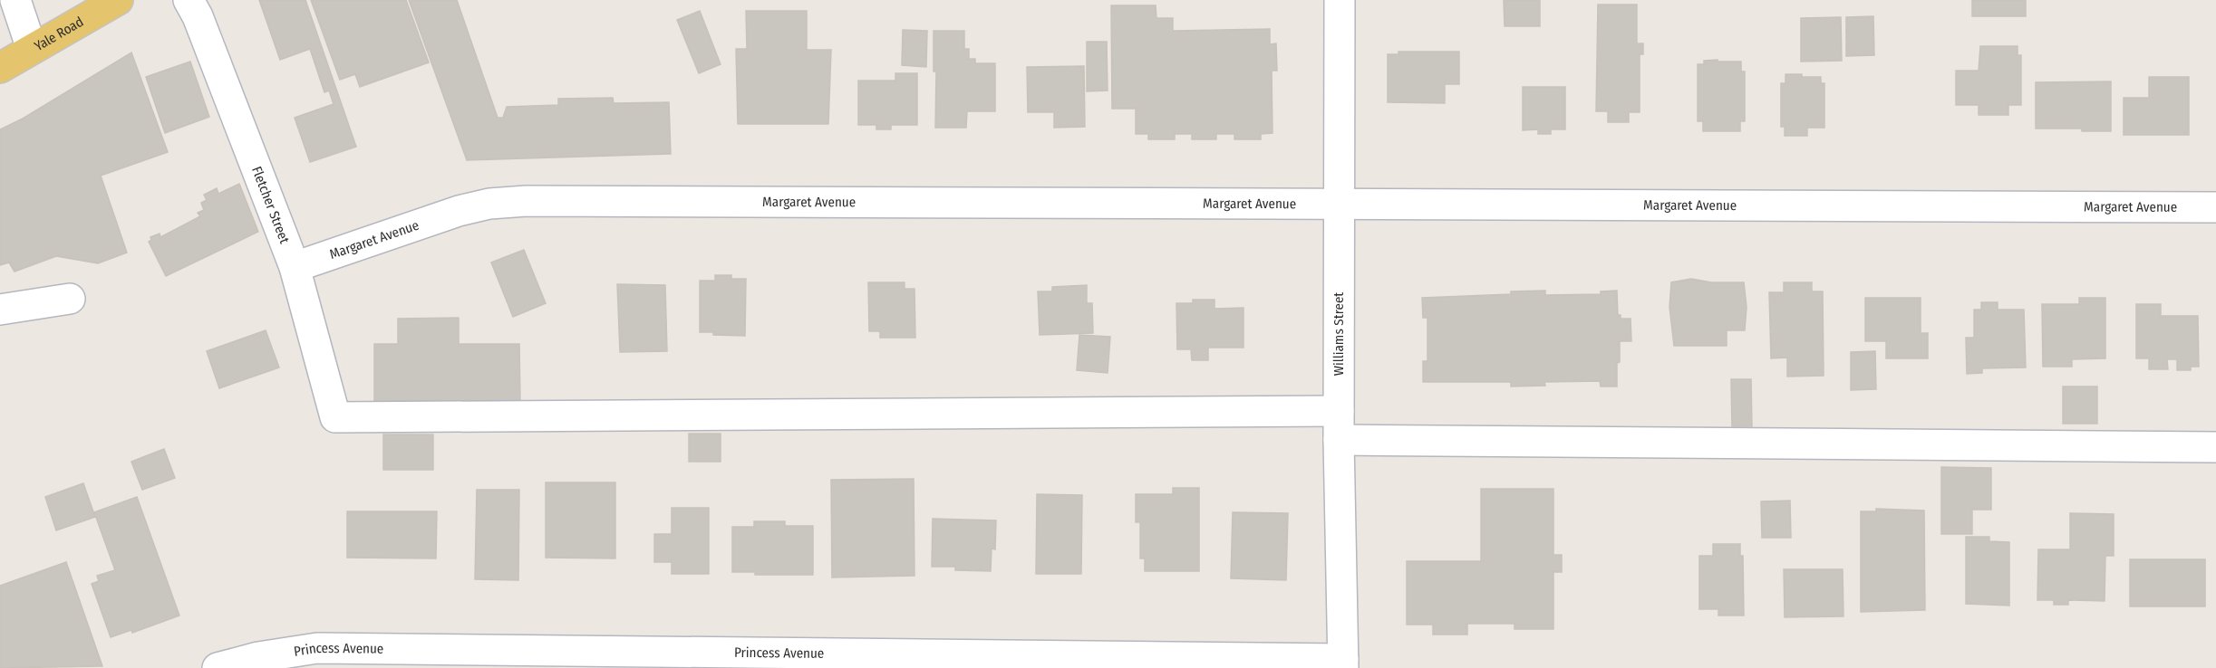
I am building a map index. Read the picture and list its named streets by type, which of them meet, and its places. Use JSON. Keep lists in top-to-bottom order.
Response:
{
  "streets": {
    "main road": ["Yale Road"],
    "street": [
      "Margaret Avenue",
      "Fletcher Street",
      "Williams Street",
      "Princess Avenue"
    ]
  },
  "crossings": [
    ["Margaret Avenue", "Fletcher Street"],
    ["Margaret Avenue", "Williams Street"],
    ["Fletcher Street", "Williams Street"],
    ["Williams Street", "Princess Avenue"]
  ]
}
